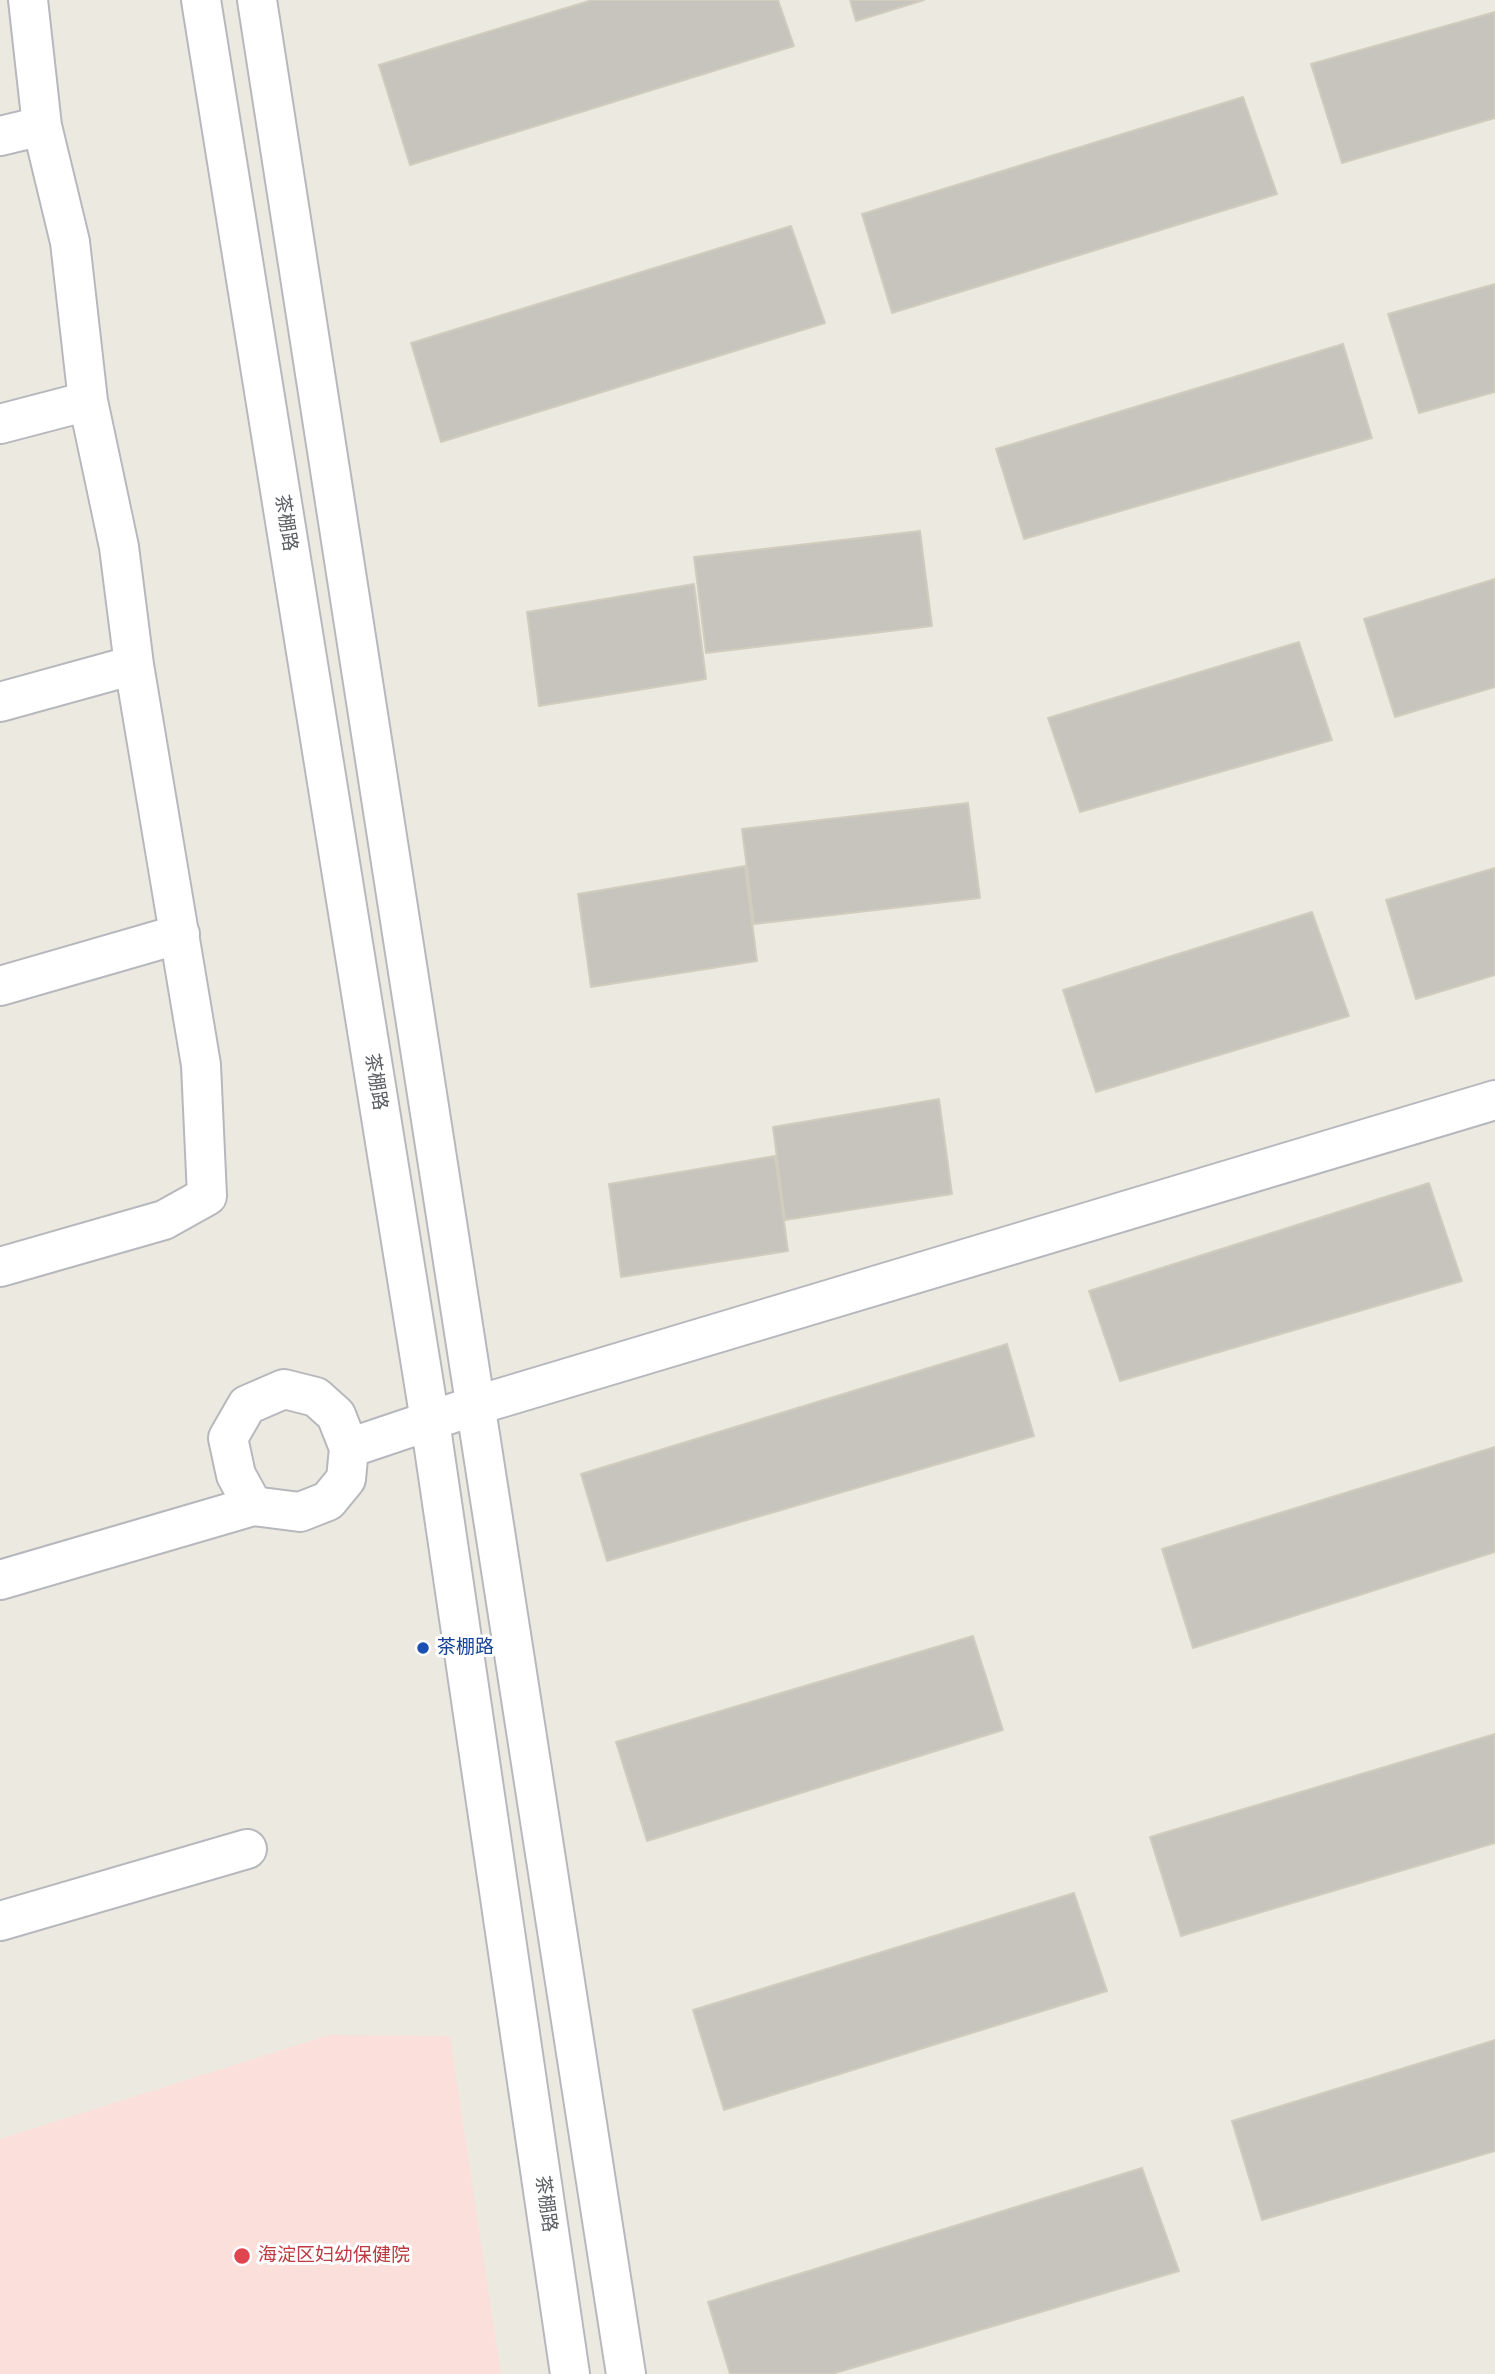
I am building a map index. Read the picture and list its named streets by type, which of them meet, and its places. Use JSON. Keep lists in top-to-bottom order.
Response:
{
  "streets": {
    "street": ["茶棚路"]
  },
  "places": ["茶棚路", "海淀区妇幼保健院"]
}
